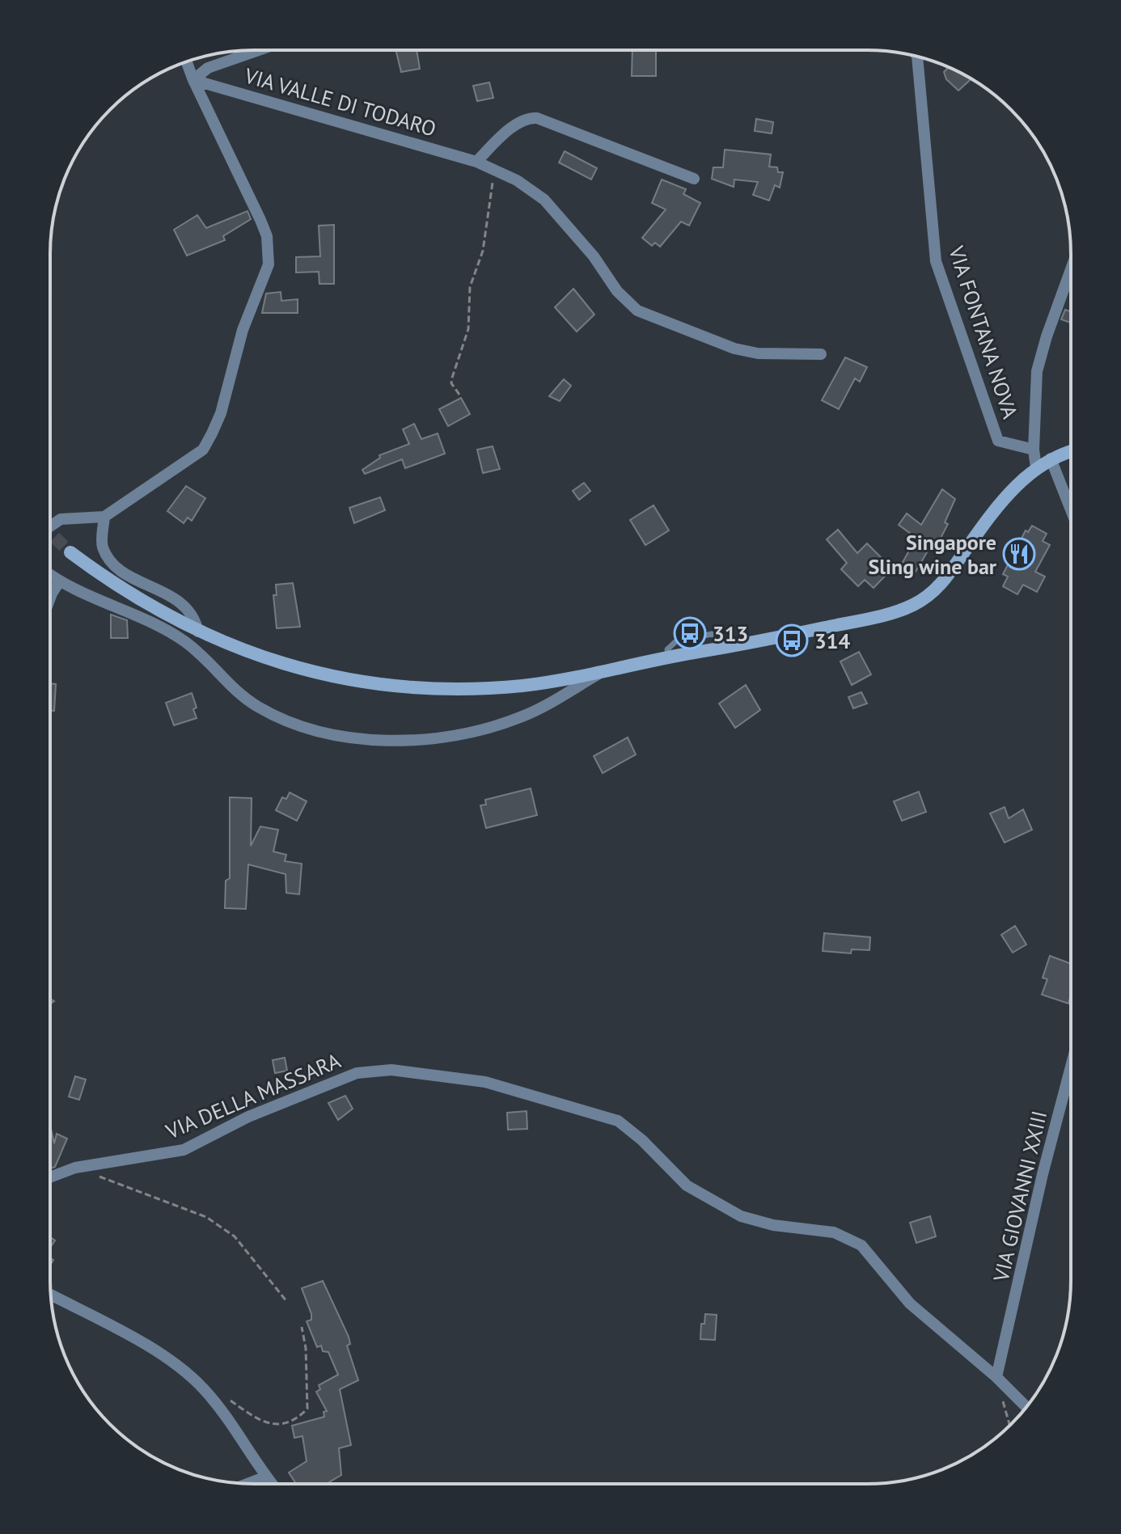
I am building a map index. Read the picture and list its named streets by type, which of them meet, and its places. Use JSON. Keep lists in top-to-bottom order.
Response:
{
  "streets": {
    "street": [
      "VIA VALLE DI TODARO",
      "VIA FONTANA NOVA",
      "VIA DELLA MASSARA",
      "VIA GIOVANNI XXIII"
    ]
  },
  "crossings": [
    ["VIA DELLA MASSARA", "VIA GIOVANNI XXIII"]
  ],
  "places": {
    "restaurant": ["Singapore Sling wine bar"],
    "bus stop": ["313", "314"]
  }
}
